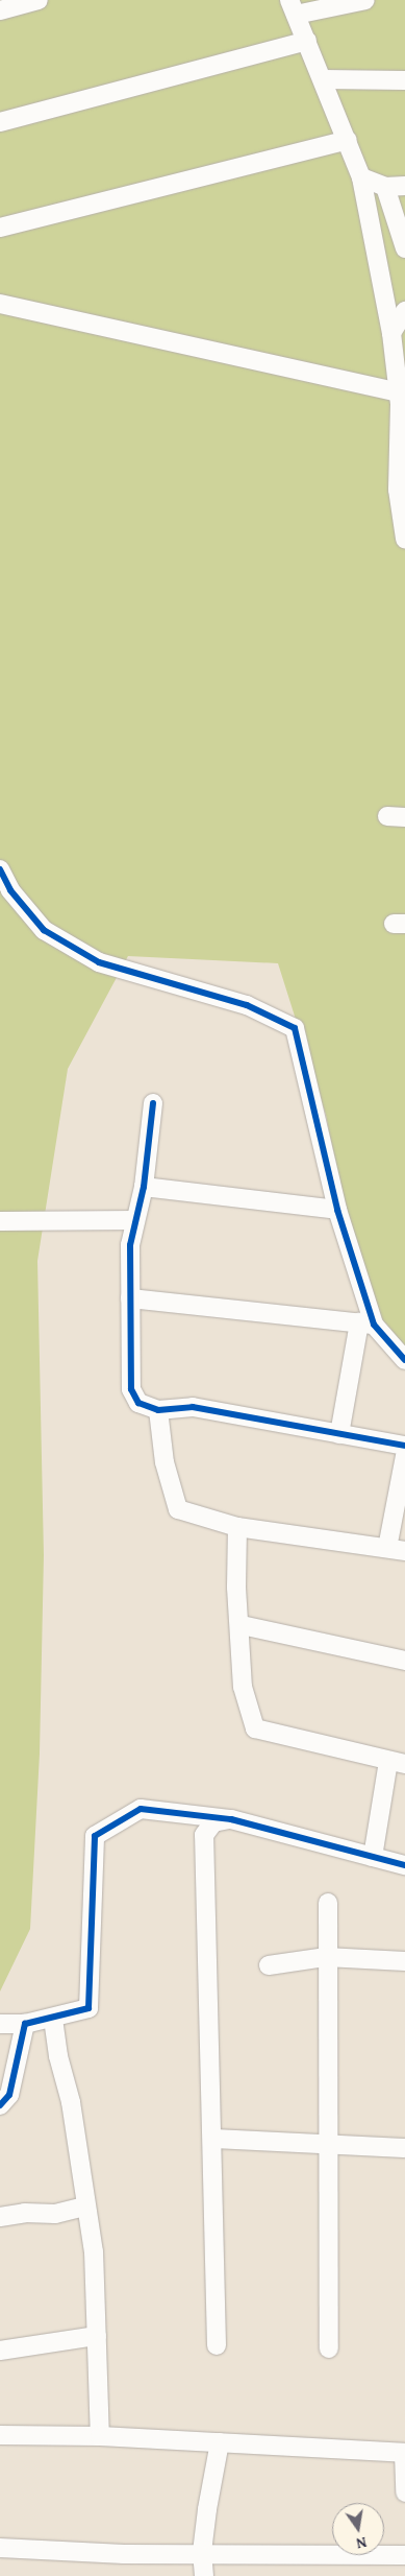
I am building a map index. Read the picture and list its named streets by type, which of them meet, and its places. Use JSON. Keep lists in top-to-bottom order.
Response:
{
  "north": "bottom"
}
